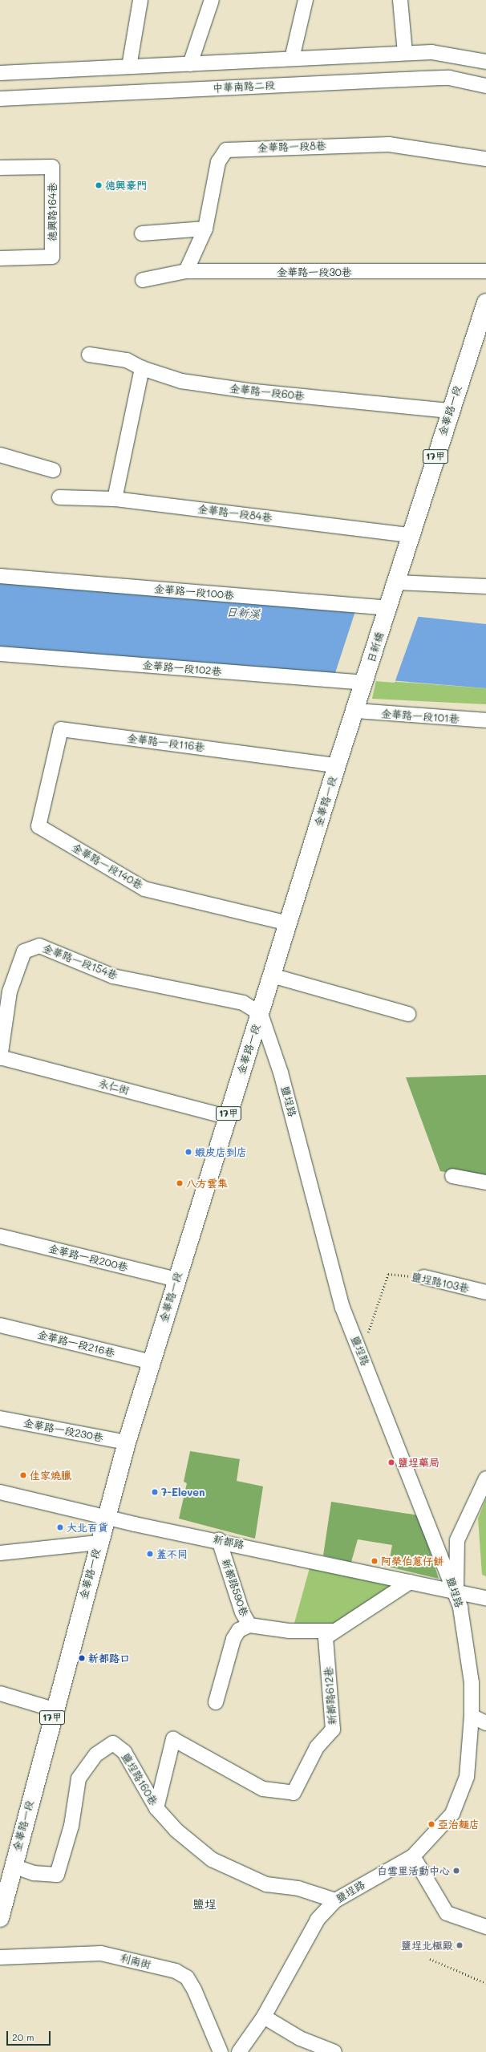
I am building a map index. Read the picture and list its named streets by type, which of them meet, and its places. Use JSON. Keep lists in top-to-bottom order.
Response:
{
  "streets": {
    "main road": ["金華路一段", "17甲", "日新橋"],
    "street": [
      "中華南路二段",
      "金華路一段8巷",
      "德興路164巷",
      "金華路一段30巷",
      "金華路一段60巷",
      "金華路一段84巷",
      "金華路一段100巷",
      "金華路一段102巷",
      "金華路一段101巷",
      "金華路一段116巷",
      "金華路一段140巷",
      "金華路一段154巷",
      "永仁街",
      "鹽埕路",
      "金華路一段200巷",
      "鹽埕路103巷",
      "金華路一段216巷",
      "金華路一段230巷",
      "新都路",
      "新都路590巷",
      "新都路612巷",
      "鹽埕路160巷",
      "利南街"
    ]
  },
  "crossings": [
    ["金華路一段8巷", "金華路一段30巷"],
    ["金華路一段60巷", "金華路一段"],
    ["金華路一段", "金華路一段84巷"],
    ["金華路一段", "金華路一段100巷"],
    ["金華路一段", "日新橋"],
    ["金華路一段", "金華路一段102巷"],
    ["金華路一段", "金華路一段101巷"],
    ["金華路一段", "金華路一段116巷"],
    ["金華路一段", "金華路一段140巷"],
    ["金華路一段", "金華路一段154巷"],
    ["金華路一段", "永仁街"],
    ["金華路一段", "鹽埕路"],
    ["金華路一段", "金華路一段200巷"],
    ["金華路一段", "金華路一段216巷"],
    ["金華路一段", "金華路一段230巷"],
    ["金華路一段", "新都路"],
    ["金華路一段", "鹽埕路160巷"],
    ["金華路一段100巷", "日新橋"],
    ["日新橋", "金華路一段102巷"],
    ["金華路一段116巷", "金華路一段140巷"],
    ["金華路一段154巷", "永仁街"],
    ["金華路一段154巷", "鹽埕路"],
    ["鹽埕路", "新都路"],
    ["鹽埕路", "鹽埕路160巷"],
    ["新都路", "新都路590巷"],
    ["新都路", "新都路612巷"],
    ["新都路612巷", "鹽埕路160巷"]
  ],
  "districts": ["鹽埕"],
  "water": ["日新溪"],
  "places": [
    "德興豪門",
    "蝦皮店到店",
    "八方雲集",
    "鹽埕藥局",
    "佳家燒臘",
    "7-Eleven",
    "大北百貨",
    "蓋不同",
    "阿榮伯蔥仔餅",
    "新都路口",
    "亞治麵店",
    "白雪里活動中心",
    "鹽埕北極殿"
  ],
  "scale_bar": "20 m"
}
